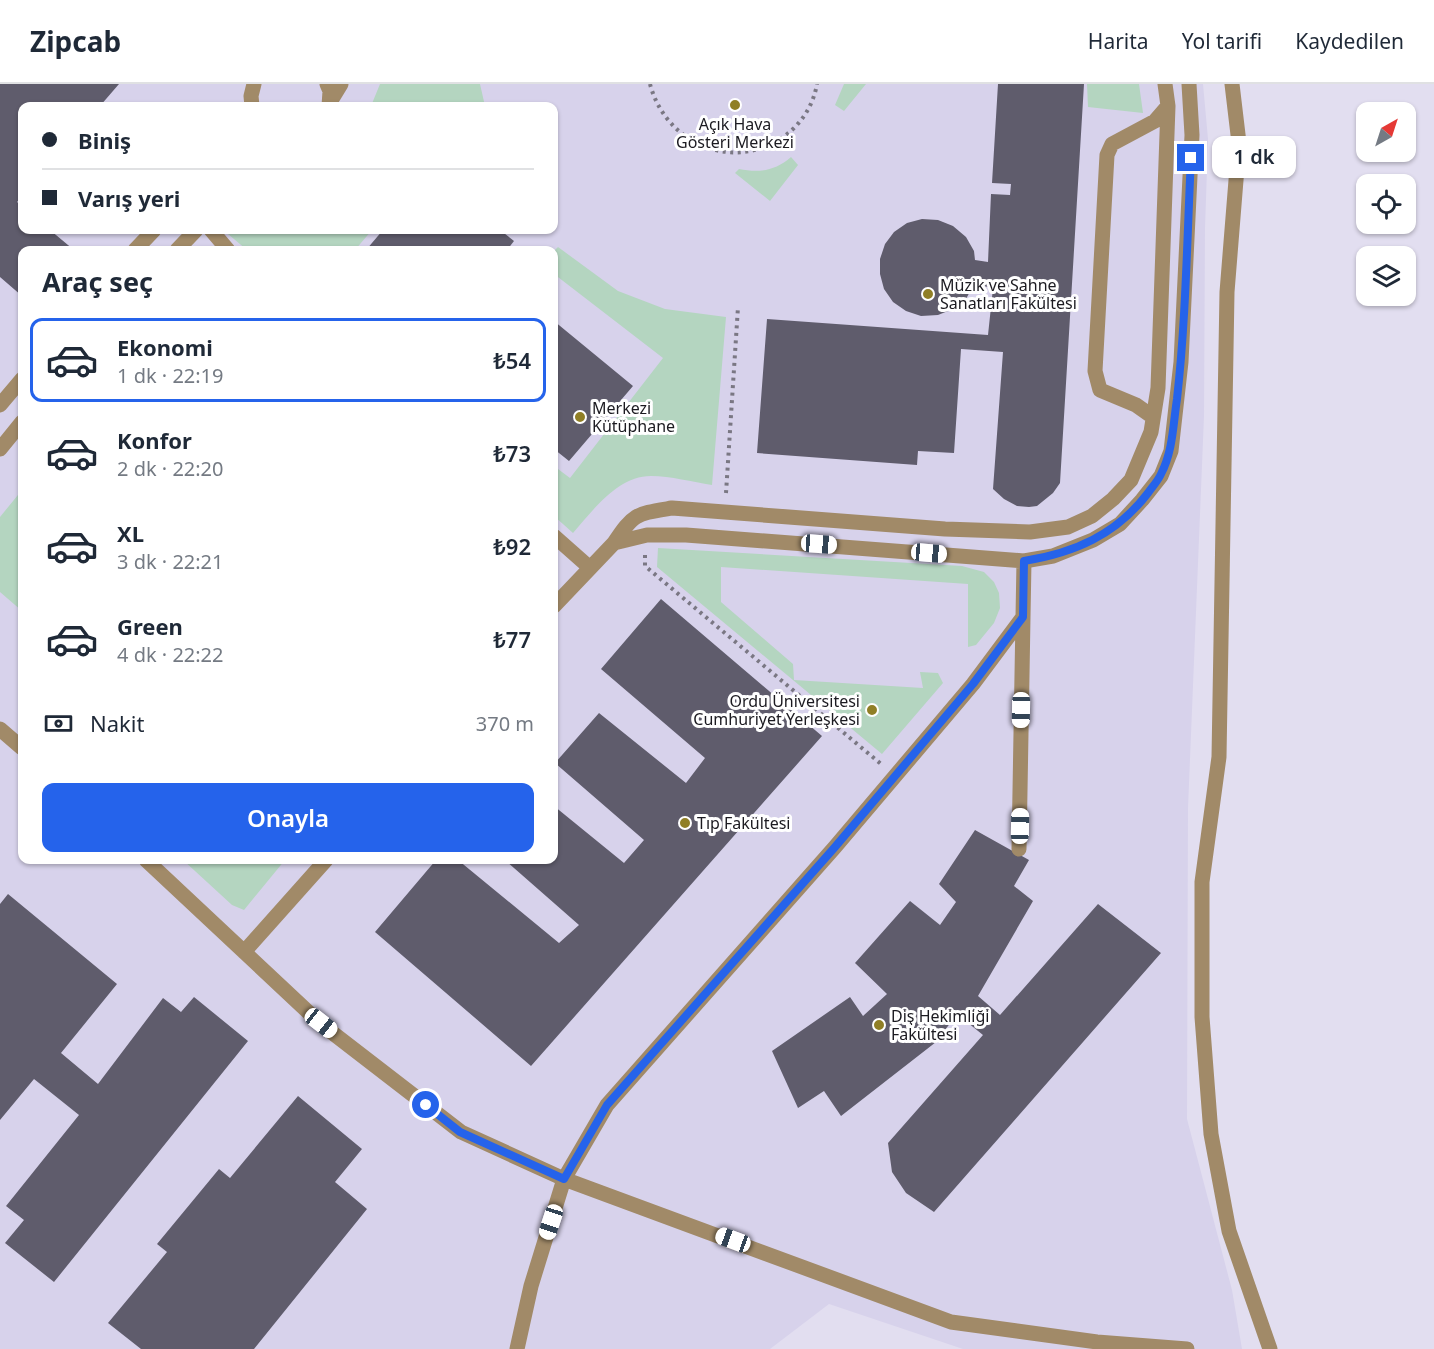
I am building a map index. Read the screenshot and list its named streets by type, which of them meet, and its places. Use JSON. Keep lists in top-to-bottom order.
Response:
{
  "places": [
    "Açık Hava Gösteri Merkezi",
    "Müzik ve Sahne Sanatları Fakültesi",
    "Merkezi Kütüphane",
    "Ordu Üniversitesi Cumhuriyet Yerleşkesi",
    "Tıp Fakültesi",
    "Diş Hekimliği Fakültesi"
  ],
  "north": "top right",
  "page": {
    "header": "Zipcab",
    "nav": ["Harita", "Yol tarifi", "Kaydedilen"],
    "banner": ["Biniş", "Varış yeri"],
    "bubble": "1 dk",
    "heading": "Araç seç",
    "list": [
      {
        "name": "Ekonomi",
        "note": "1 dk · 22:19",
        "value": "₺54"
      },
      {
        "name": "Konfor",
        "note": "2 dk · 22:20",
        "value": "₺73"
      },
      {
        "name": "XL",
        "note": "3 dk · 22:21",
        "value": "₺92"
      },
      {
        "name": "Green",
        "note": "4 dk · 22:22",
        "value": "₺77"
      }
    ],
    "pay": ["Nakit", "370 m"],
    "buttons": "Onayla"
  }
}
